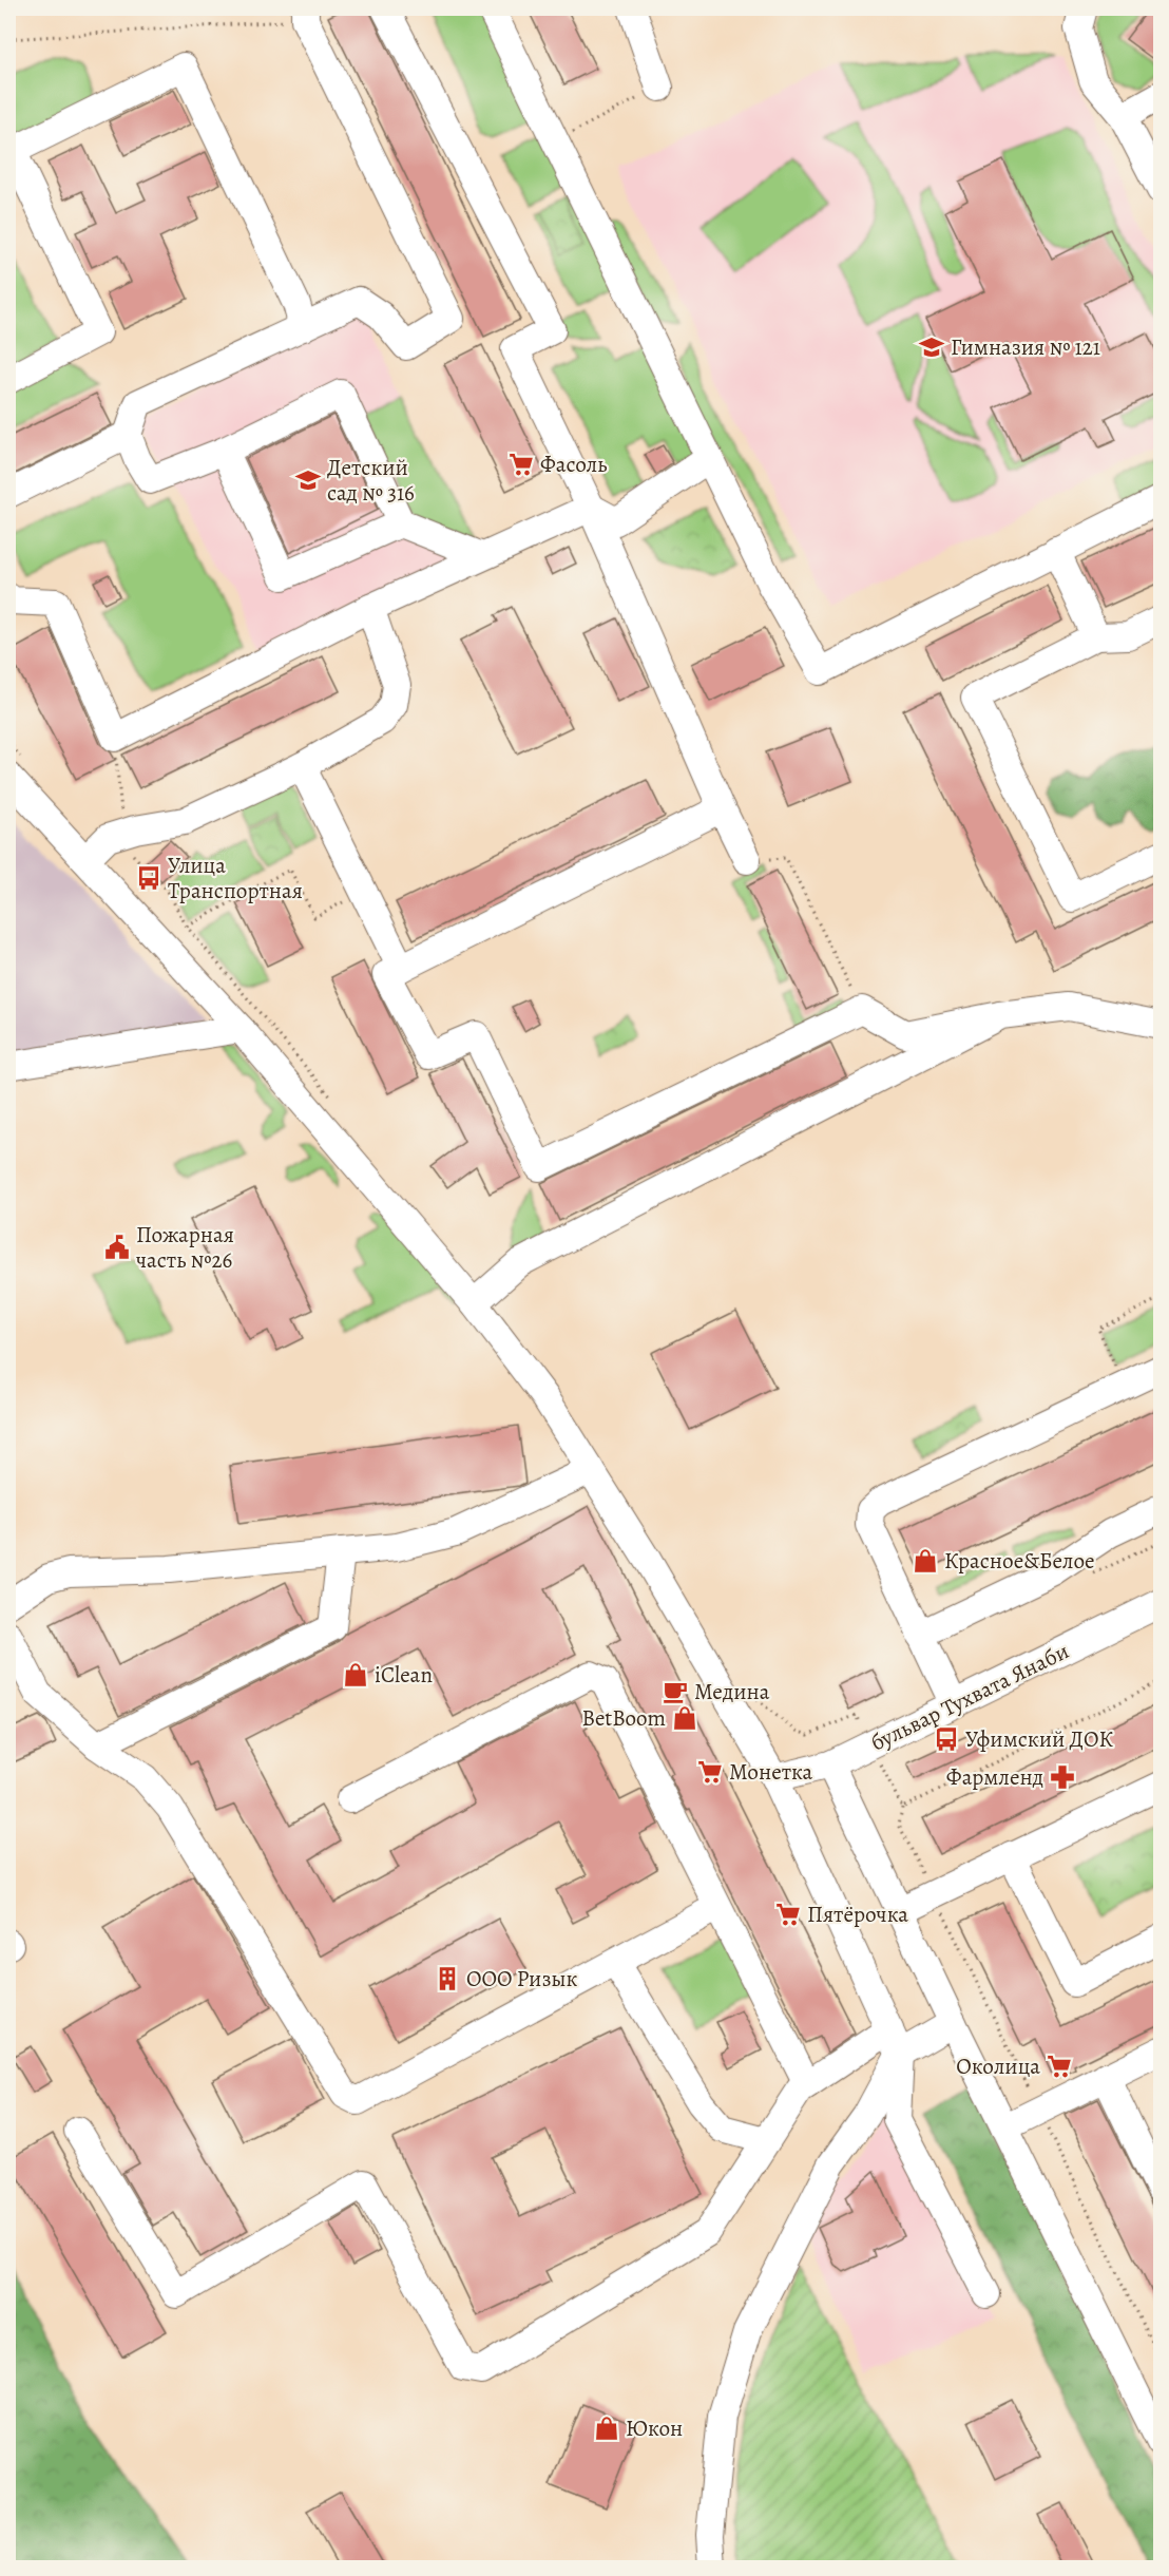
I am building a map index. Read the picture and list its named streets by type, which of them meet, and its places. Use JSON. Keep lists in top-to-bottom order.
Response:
{
  "streets": {
    "street": ["бульвар Тухвата Янаби"]
  },
  "places": {
    "school or university": ["Гимназия № 121", "Детский сад № 316"],
    "supermarket": [
      "Фасоль",
      "Монетка",
      "Пятёрочка",
      "Околица"
    ],
    "bus stop": ["Улица Транспортная", "Уфимский ДОК"],
    "public building": ["Пожарная часть №26"],
    "shop": [
      "Красное&Белое",
      "iClean",
      "BetBoom",
      "Юкон"
    ],
    "cafe": ["Медина"],
    "pharmacy": ["Фармленд"],
    "building": ["ООО Ризык"]
  }
}
